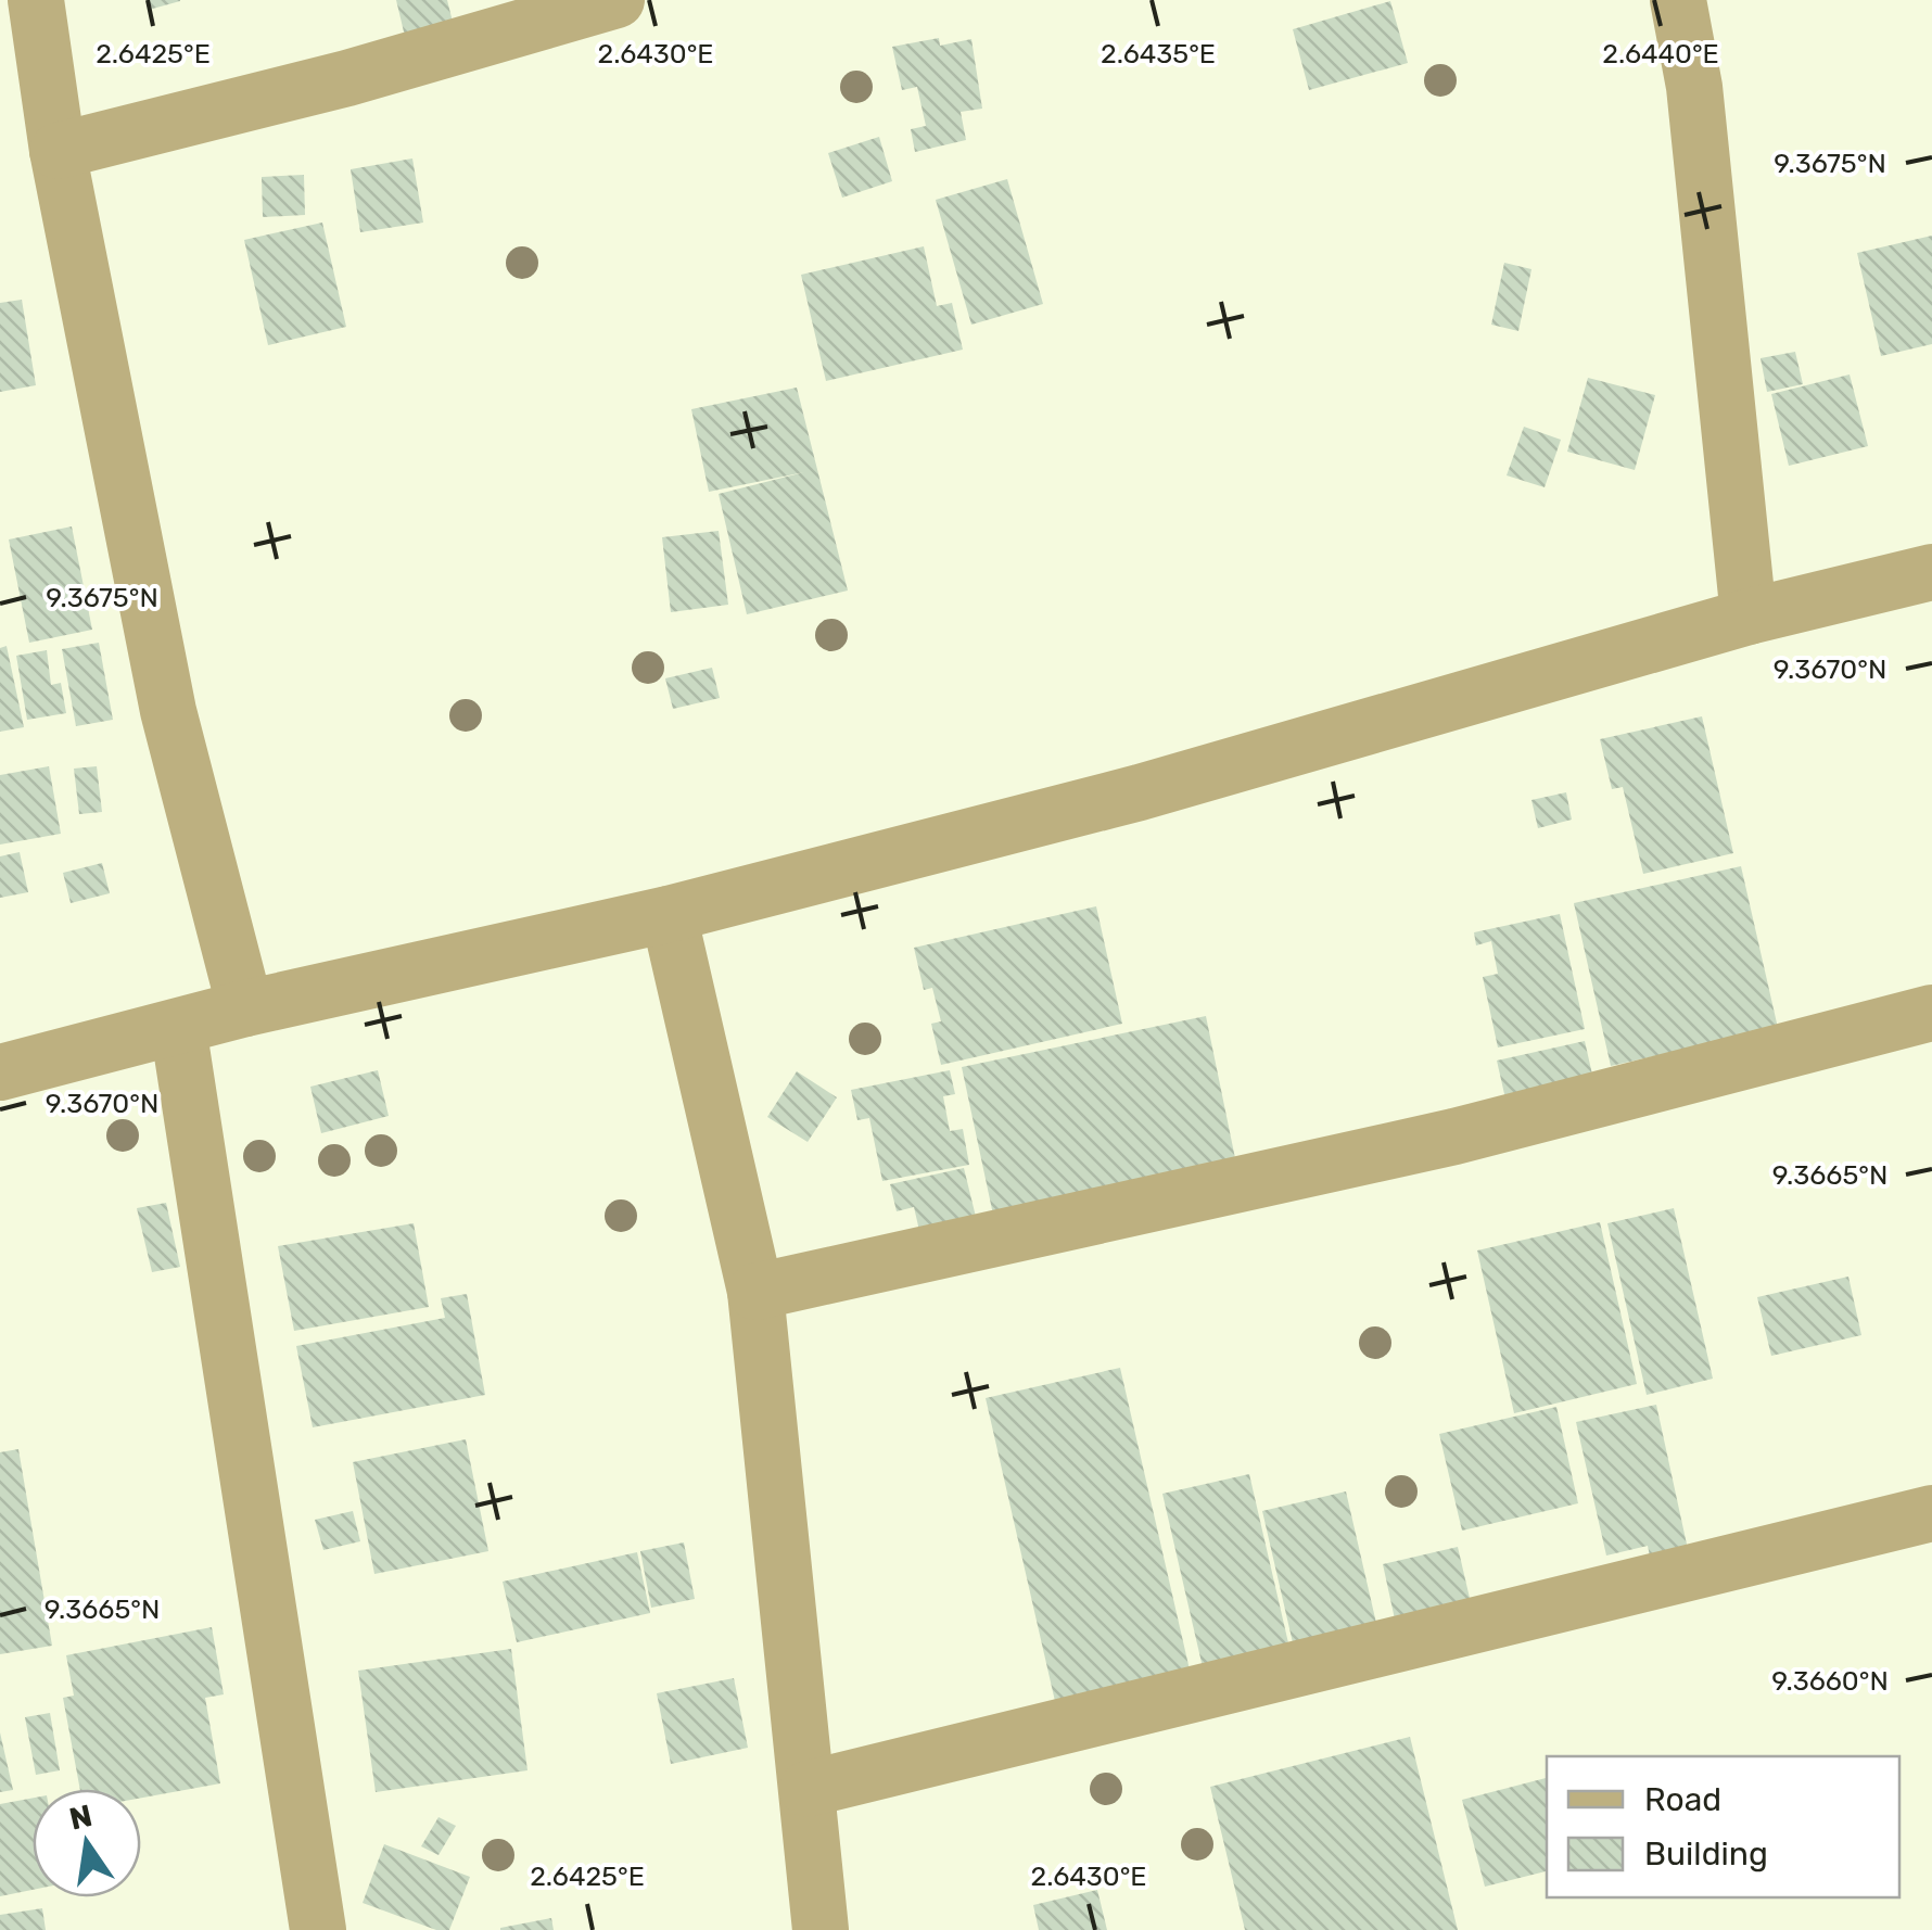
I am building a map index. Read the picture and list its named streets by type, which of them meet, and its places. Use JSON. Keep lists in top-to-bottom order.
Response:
{
  "legend": ["Road", "Building"],
  "north": "top",
  "coordinates": [
    "2.6425°E",
    "2.6430°E",
    "2.6435°E",
    "2.6440°E",
    "9.3675°N",
    "9.3670°N",
    "9.3665°N",
    "9.3660°N"
  ]
}
